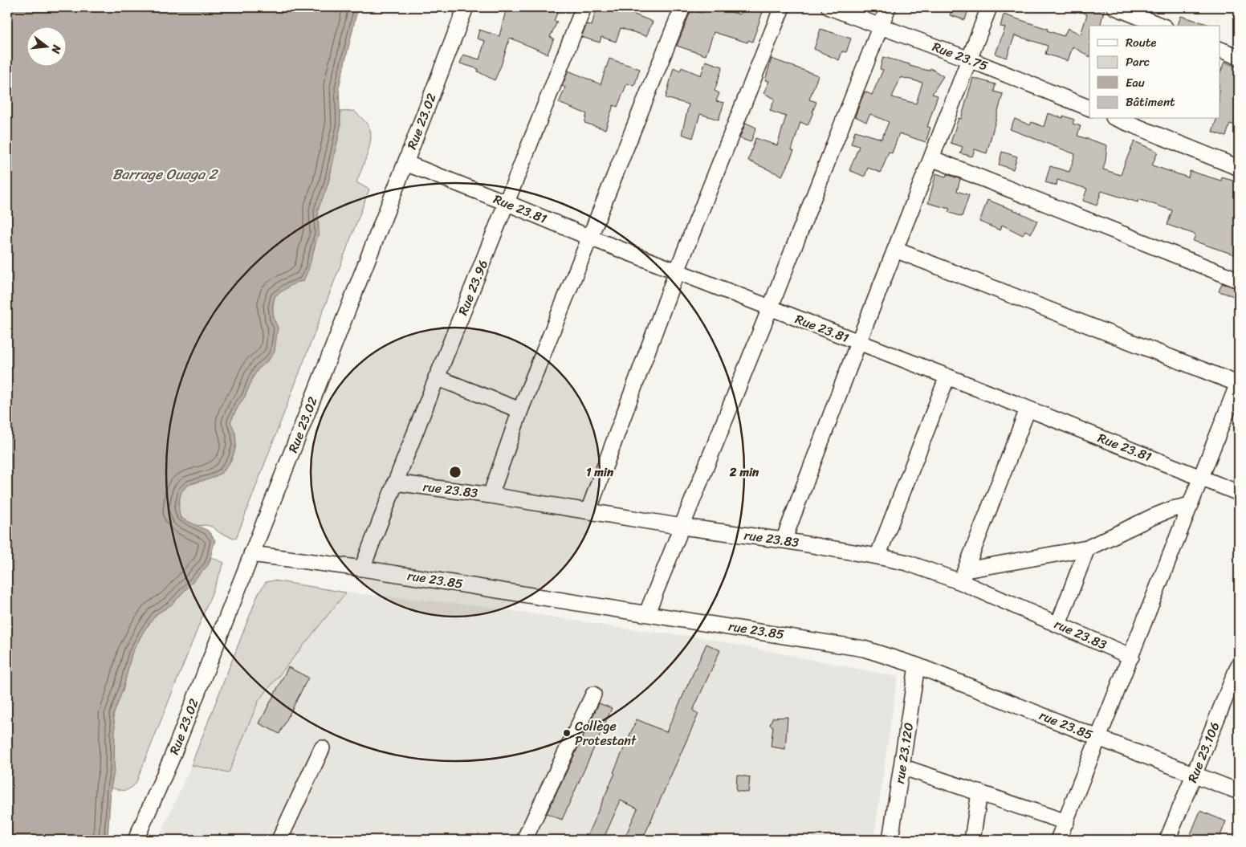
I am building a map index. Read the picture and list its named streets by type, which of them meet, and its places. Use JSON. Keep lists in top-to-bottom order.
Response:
{
  "streets": {
    "street": [
      "Rue 23.75",
      "Rue 23.02",
      "Rue 23.81",
      "Rue 23.96",
      "rue 23.83",
      "rue 23.85",
      "Rue 23.106",
      "rue 23.120"
    ]
  },
  "crossings": [
    ["Rue 23.02", "Rue 23.81"],
    ["Rue 23.02", "rue 23.85"],
    ["Rue 23.81", "Rue 23.96"],
    ["Rue 23.96", "rue 23.83"],
    ["Rue 23.96", "rue 23.85"],
    ["rue 23.85", "Rue 23.106"],
    ["rue 23.85", "rue 23.120"]
  ],
  "water": ["Barrage Ouaga 2"],
  "places": ["Collège Protestant"],
  "legend": [
    "Route",
    "Parc",
    "Eau",
    "Bâtiment"
  ],
  "north": "right",
  "rings": ["1 min", "2 min"]
}
